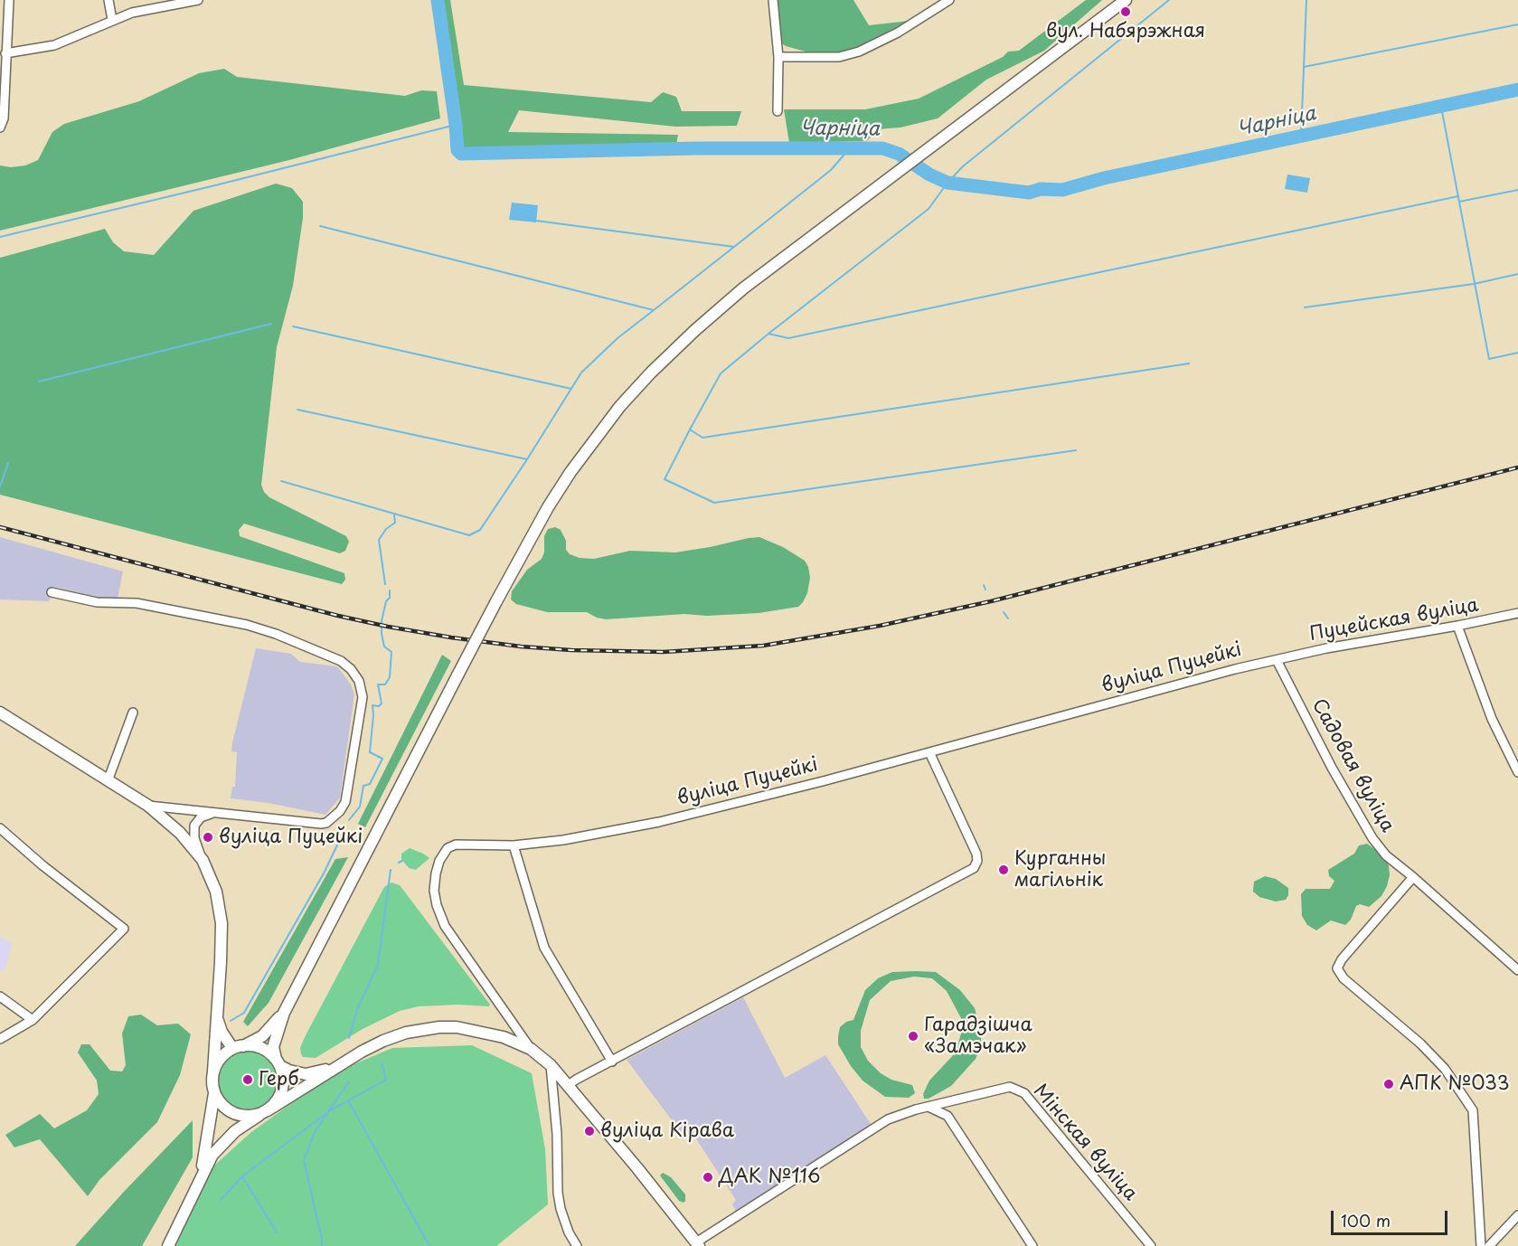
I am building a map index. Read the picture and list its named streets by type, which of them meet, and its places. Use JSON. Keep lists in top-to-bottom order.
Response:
{
  "streets": {
    "street": [
      "Пуцейская вуліца",
      "вуліца Пуцейкі",
      "Садовая вуліца",
      "Мінская вуліца"
    ]
  },
  "crossings": [
    ["Пуцейская вуліца", "вуліца Пуцейкі"],
    ["Пуцейская вуліца", "Садовая вуліца"],
    ["вуліца Пуцейкі", "Садовая вуліца"]
  ],
  "water": ["Чарніца"],
  "places": [
    "вул. Набярэжная",
    "вуліца Пуцейкі",
    "Курганны магільнік",
    "Гарадзішча «Замэчак»",
    "Герб",
    "АПК №033",
    "вуліца Кірава",
    "ДАК №116"
  ],
  "scale_bar": "100 m"
}
